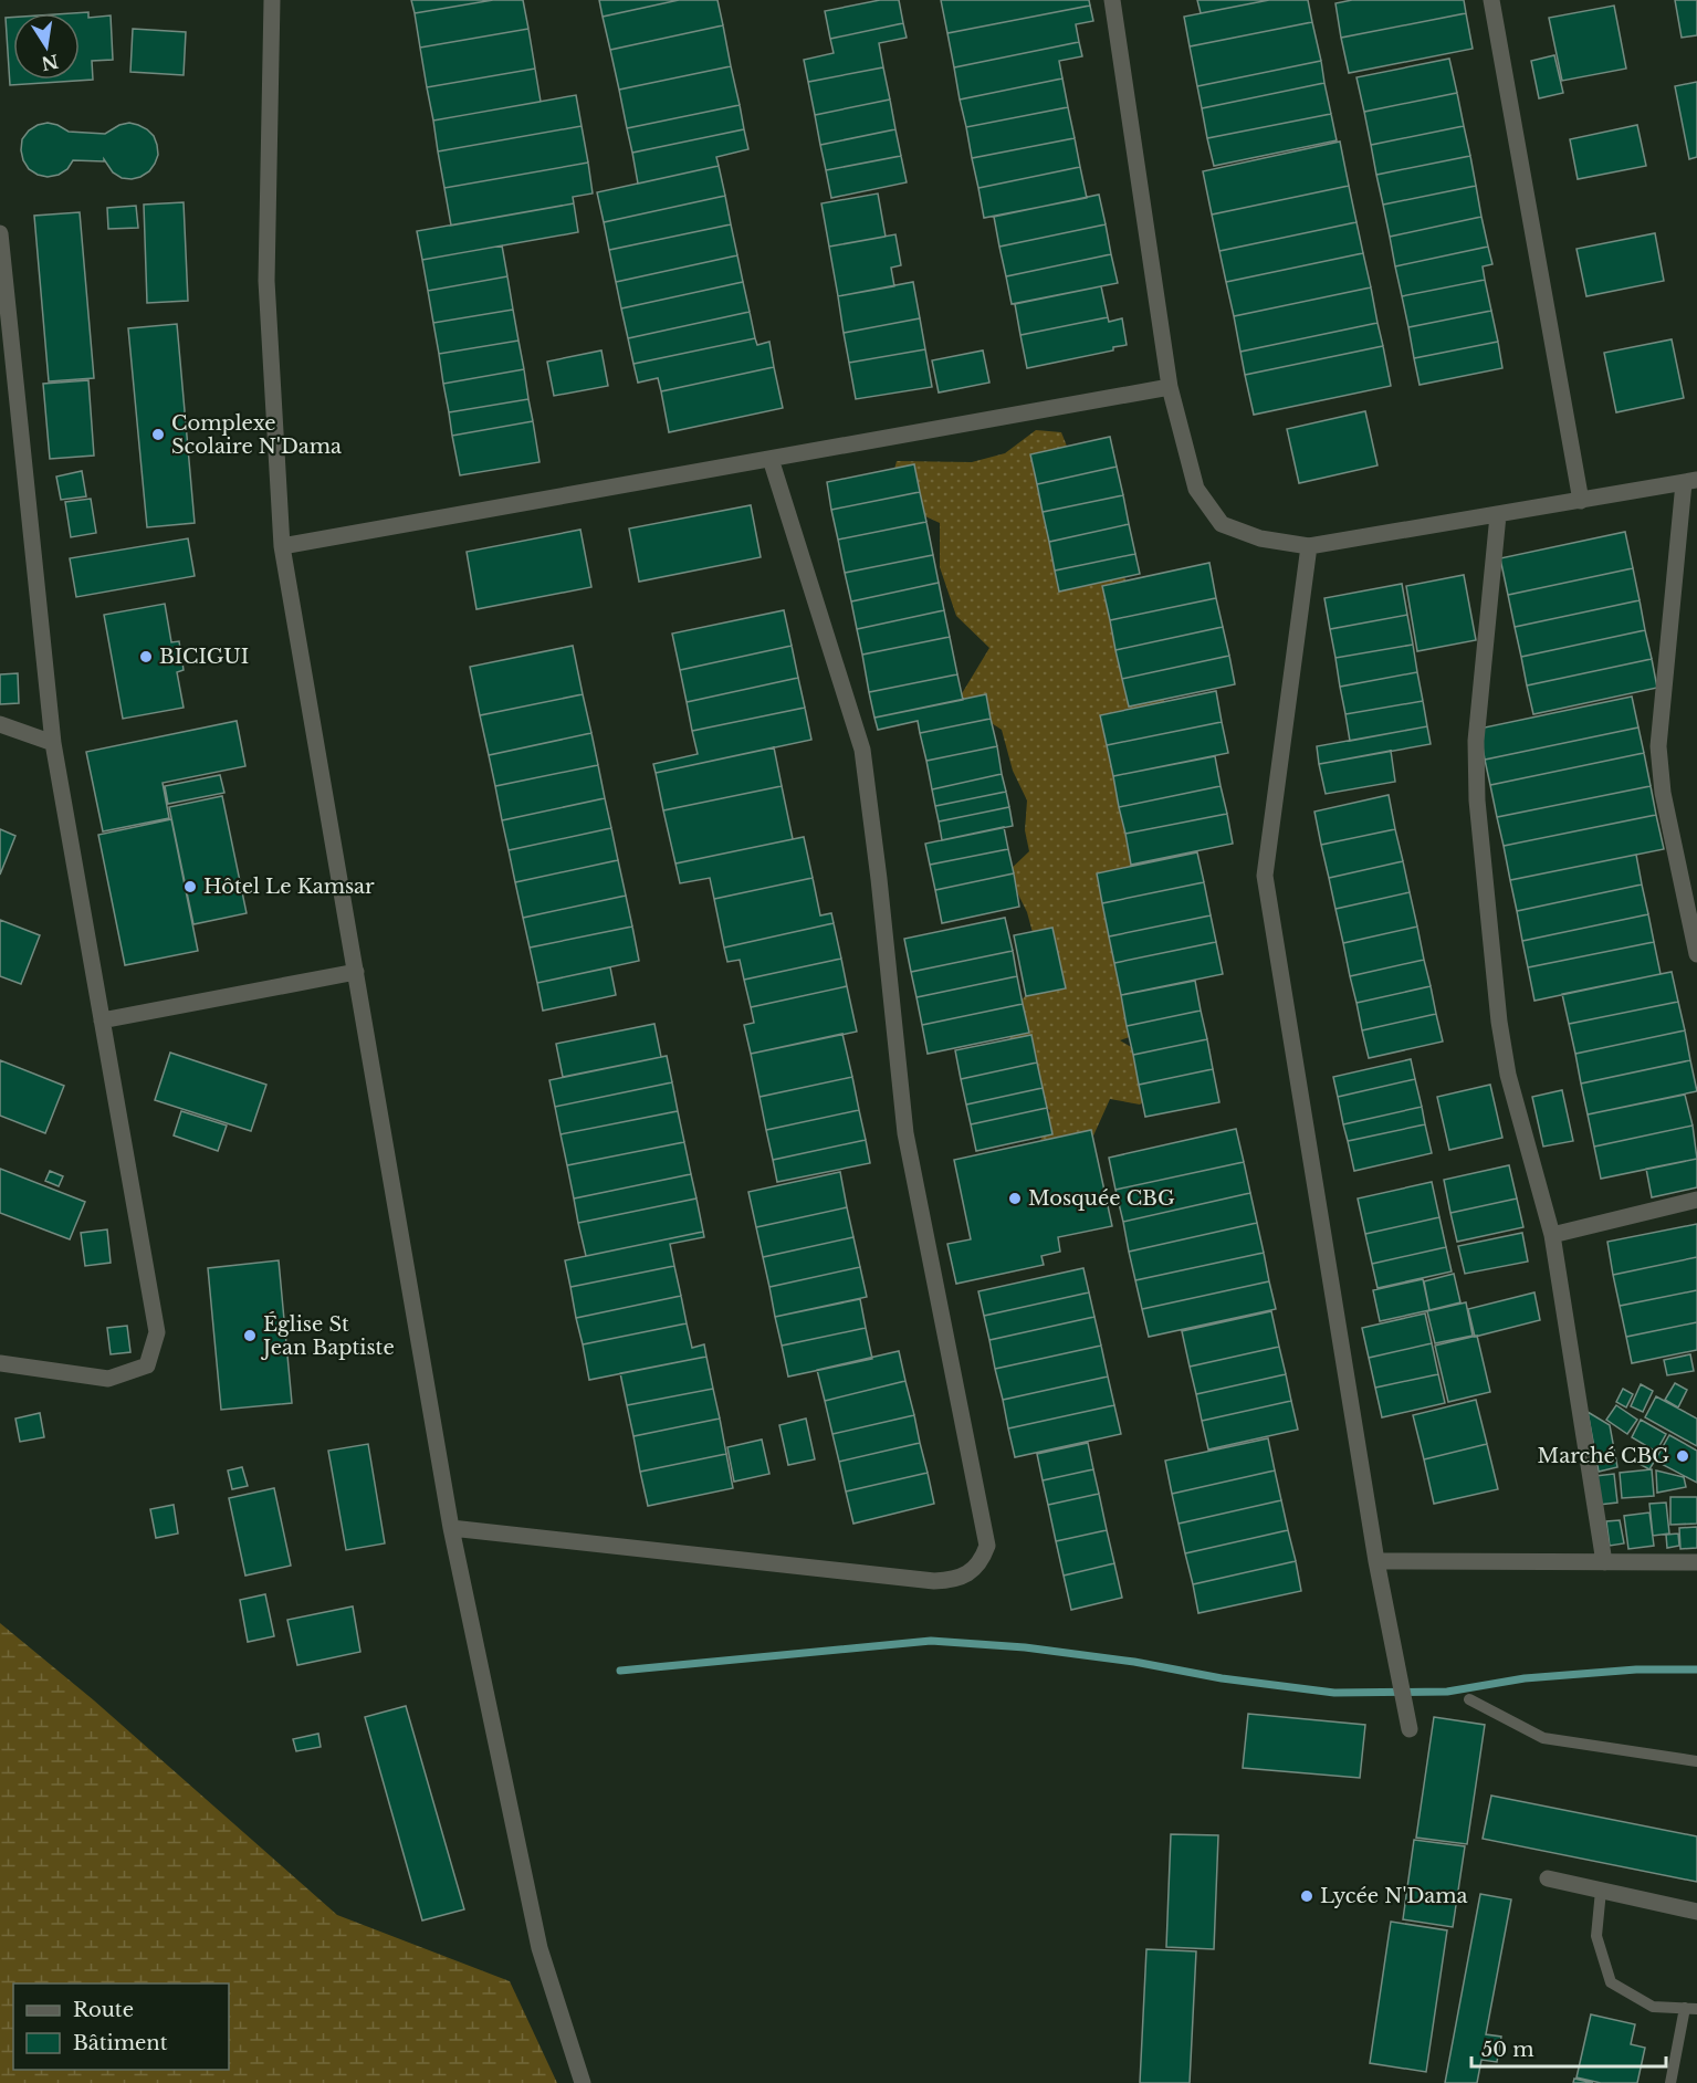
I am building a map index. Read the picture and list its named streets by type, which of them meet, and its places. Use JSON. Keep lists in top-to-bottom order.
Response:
{
  "places": [
    "Complexe Scolaire N'Dama",
    "BICIGUI",
    "Hôtel Le Kamsar",
    "Mosquée CBG",
    "Église St Jean Baptiste",
    "Marché CBG",
    "Lycée N'Dama"
  ],
  "legend": ["Route", "Bâtiment"],
  "scale_bar": "50 m",
  "north": "bottom"
}
